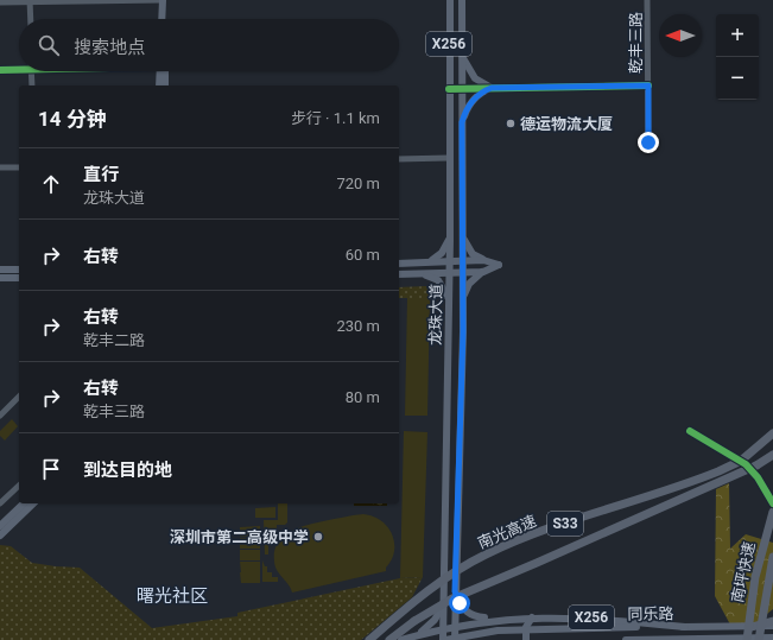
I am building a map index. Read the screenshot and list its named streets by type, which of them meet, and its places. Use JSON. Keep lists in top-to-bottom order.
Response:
{
  "streets": {
    "highway": ["S33", "南光高速", "南坪快速"],
    "main road": ["X256", "龙珠大道", "同乐路"],
    "street": ["乾丰三路"]
  },
  "crossings": [
    ["X256", "龙珠大道"],
    ["X256", "同乐路"],
    ["南坪快速", "同乐路"]
  ],
  "districts": ["曙光社区"],
  "places": ["德运物流大厦", "深圳市第二高级中学"],
  "north": "left",
  "page": {
    "map_buttons": ["+", "−"],
    "search": "搜索地点",
    "heading": ["14 分钟", "步行 · 1.1 km"],
    "list": [
      ["直行", "龙珠大道", "720 m"],
      ["右转", "60 m"],
      ["右转", "乾丰二路", "230 m"],
      ["右转", "乾丰三路", "80 m"],
      "到达目的地"
    ]
  }
}
